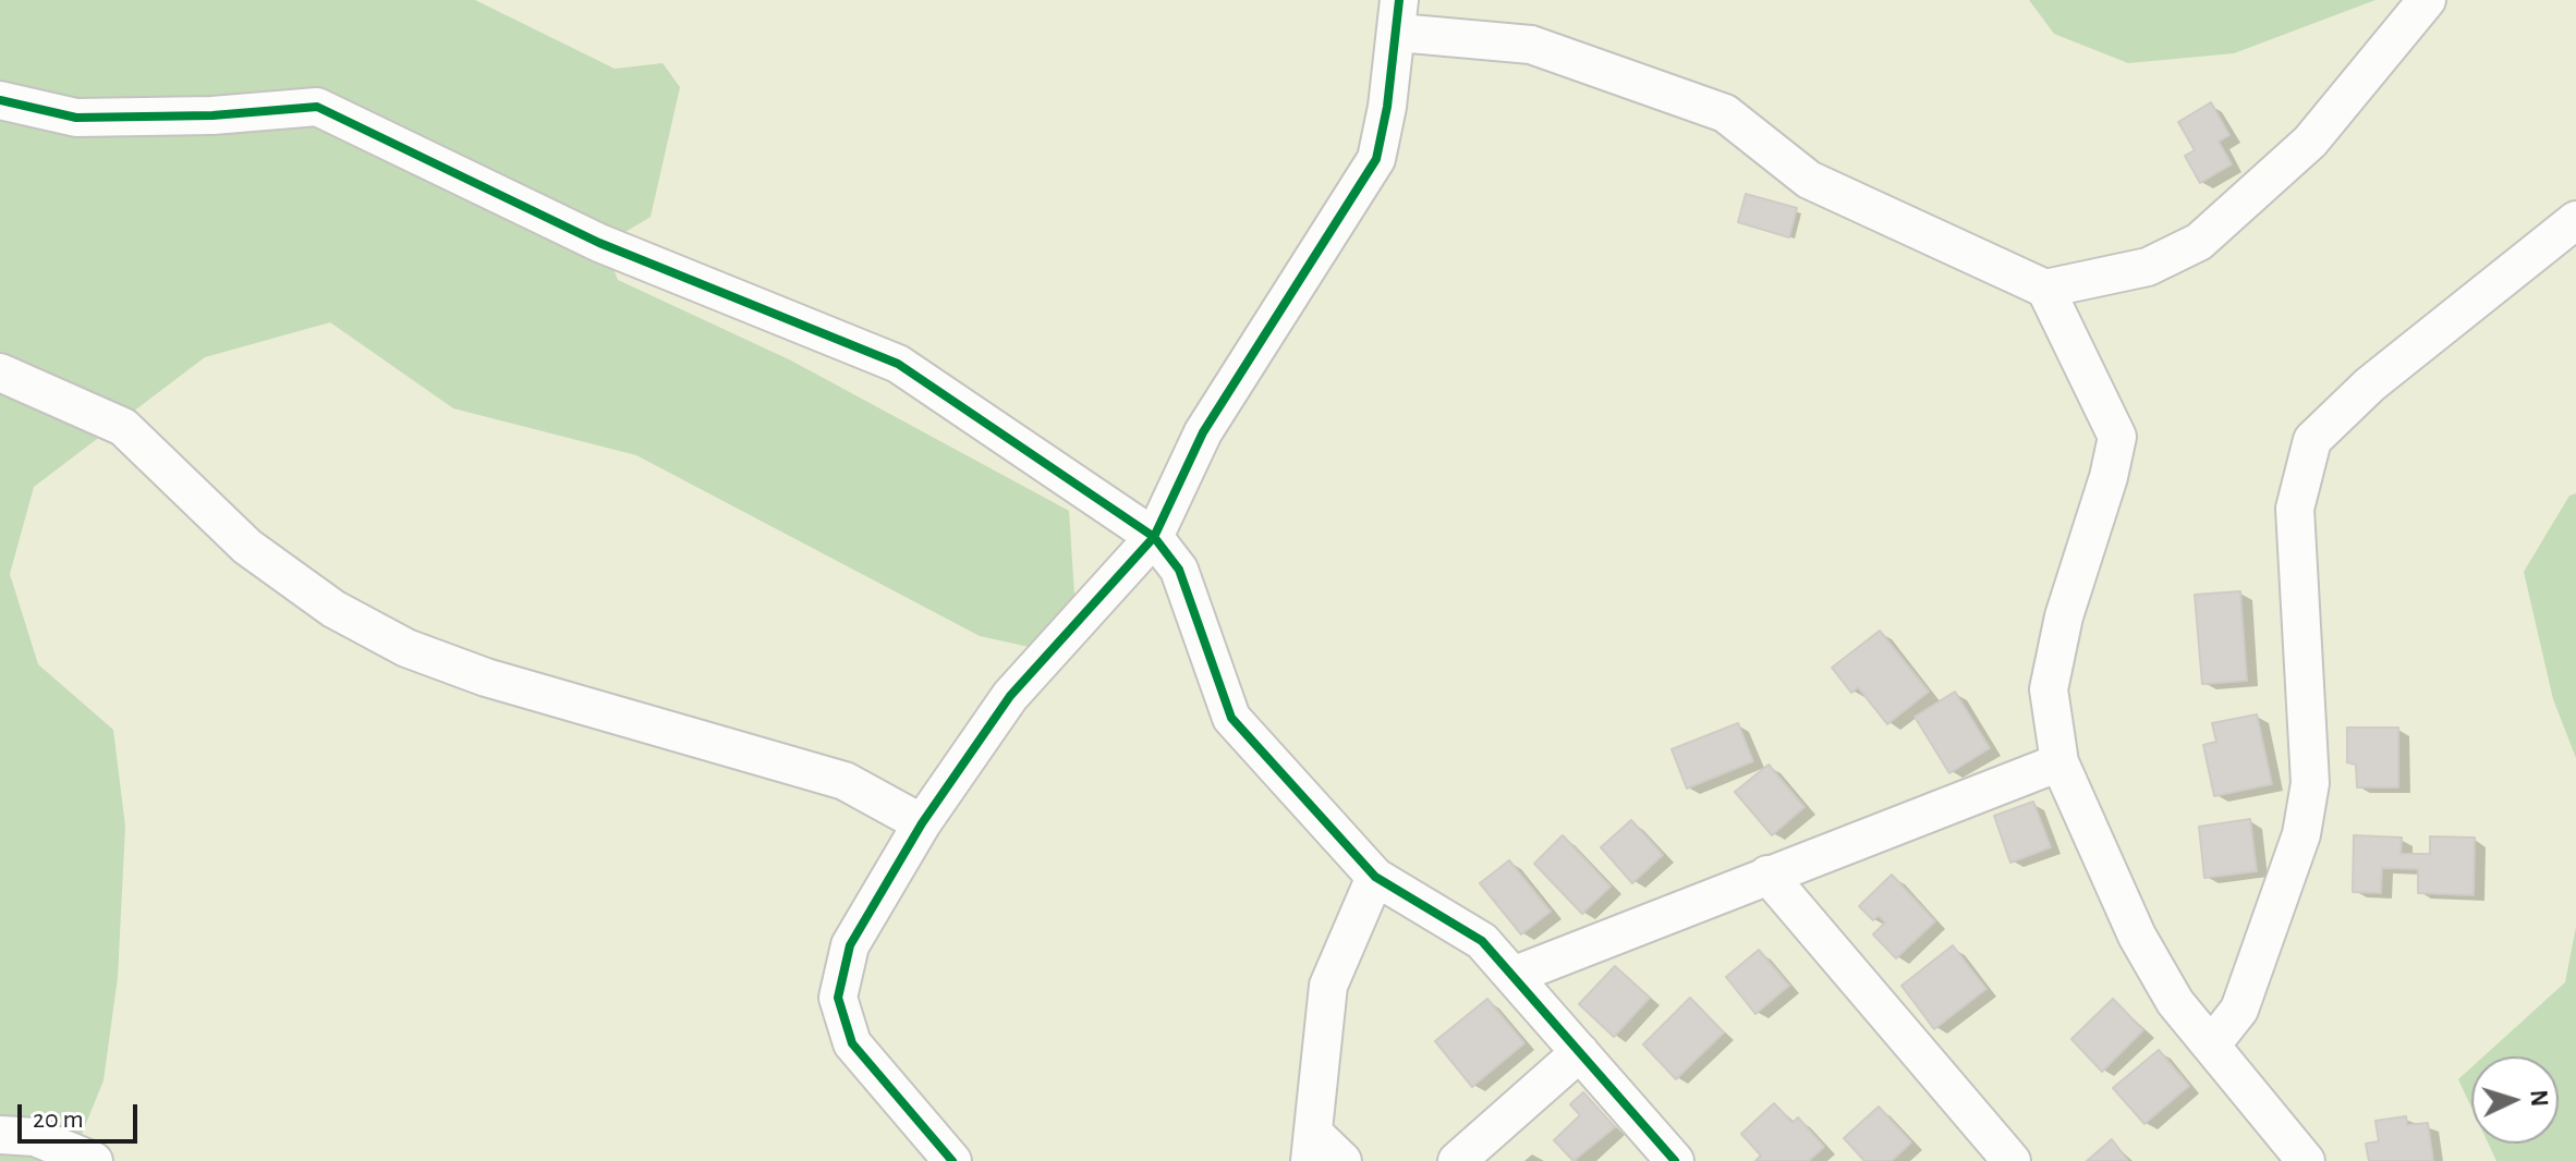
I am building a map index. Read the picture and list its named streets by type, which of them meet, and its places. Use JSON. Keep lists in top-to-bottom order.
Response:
{
  "scale_bar": "20 m",
  "north": "right"
}
